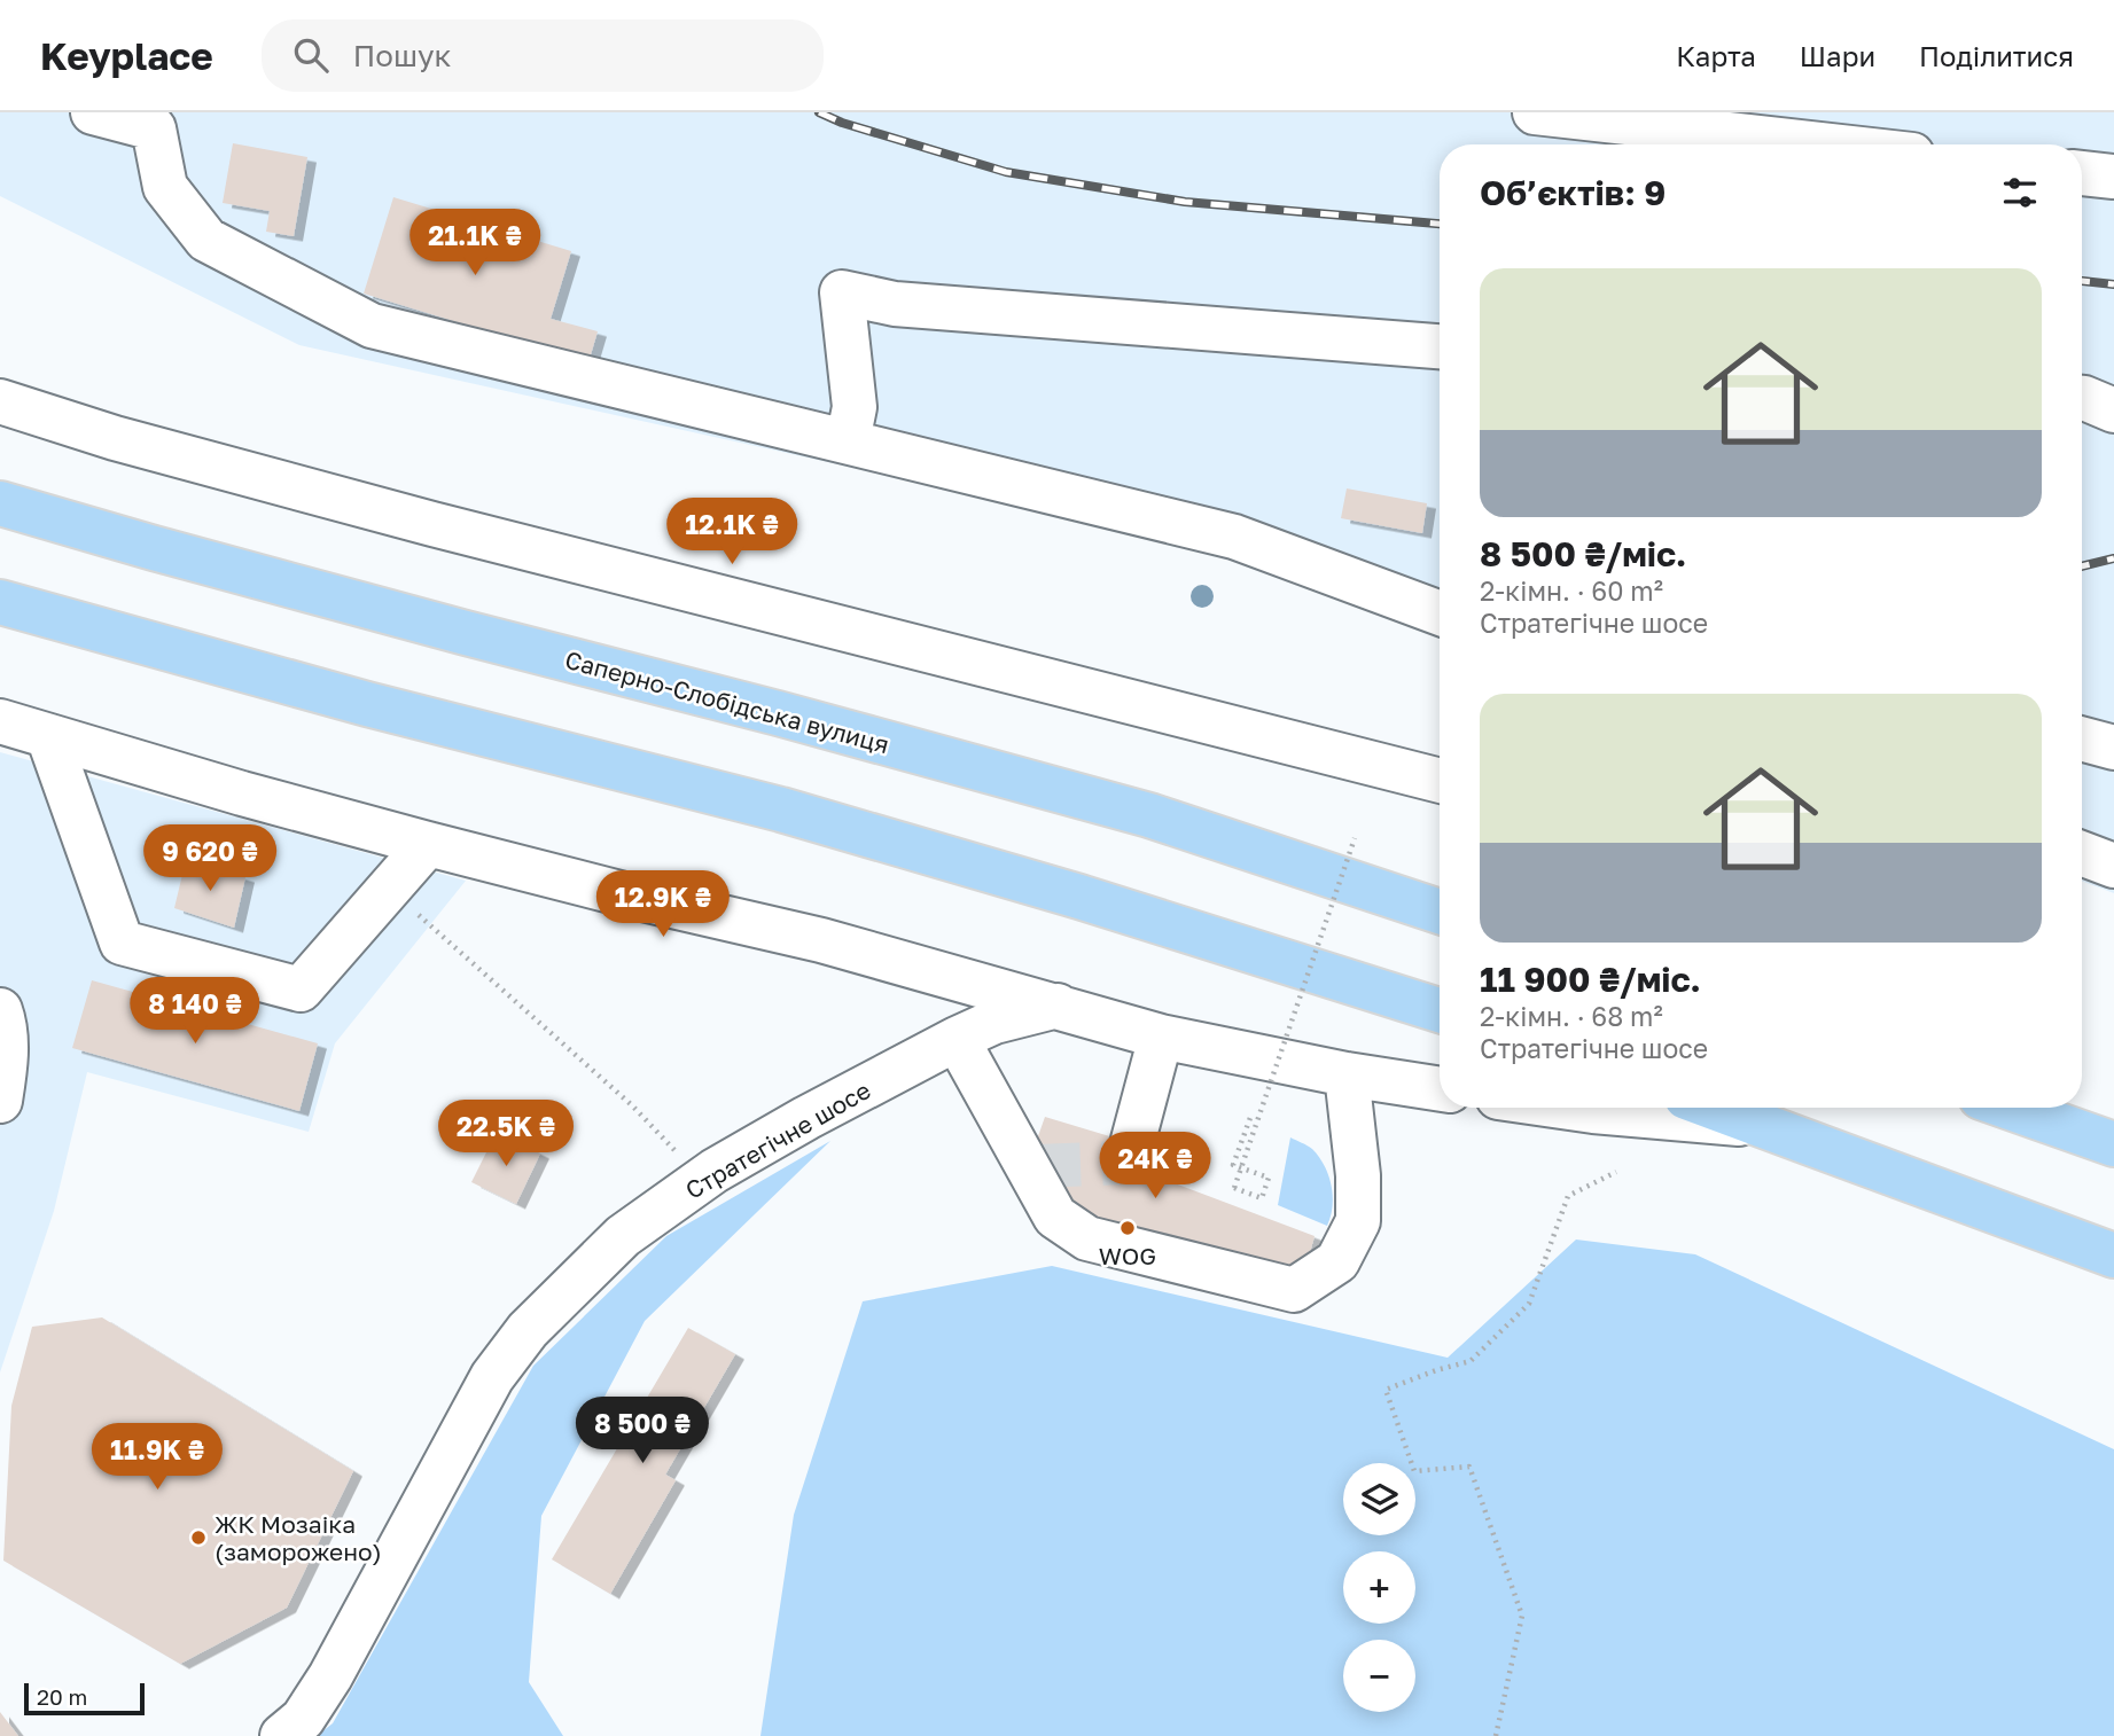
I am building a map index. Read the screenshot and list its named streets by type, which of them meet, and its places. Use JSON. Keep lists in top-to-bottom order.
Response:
{
  "streets": {
    "main road": ["Саперно-Слобідська вулиця"],
    "street": ["Стратегічне шосе"]
  },
  "places": ["WOG", "ЖК Мозаіка (заморожено)"],
  "scale_bar": "20 m",
  "page": {
    "header": "Keyplace",
    "search": "Пошук",
    "nav": ["Карта", "Шари", "Поділитися"],
    "heading": "Об’єктів: 9",
    "price": [
      "21.1K ₴",
      "12.1K ₴",
      "9 620 ₴",
      "12.9K ₴",
      "8 140 ₴",
      "22.5K ₴",
      "24K ₴",
      "8 500 ₴",
      "11.9K ₴"
    ],
    "list": [
      {
        "name": "8 500 ₴/міс.",
        "note": "2-кімн. · 60 m² · Стратегічне шосе"
      },
      {
        "name": "11 900 ₴/міс.",
        "note": "2-кімн. · 68 m² · Стратегічне шосе"
      }
    ],
    "map_buttons": ["+", "−"],
    "scale": "20 m"
  }
}
